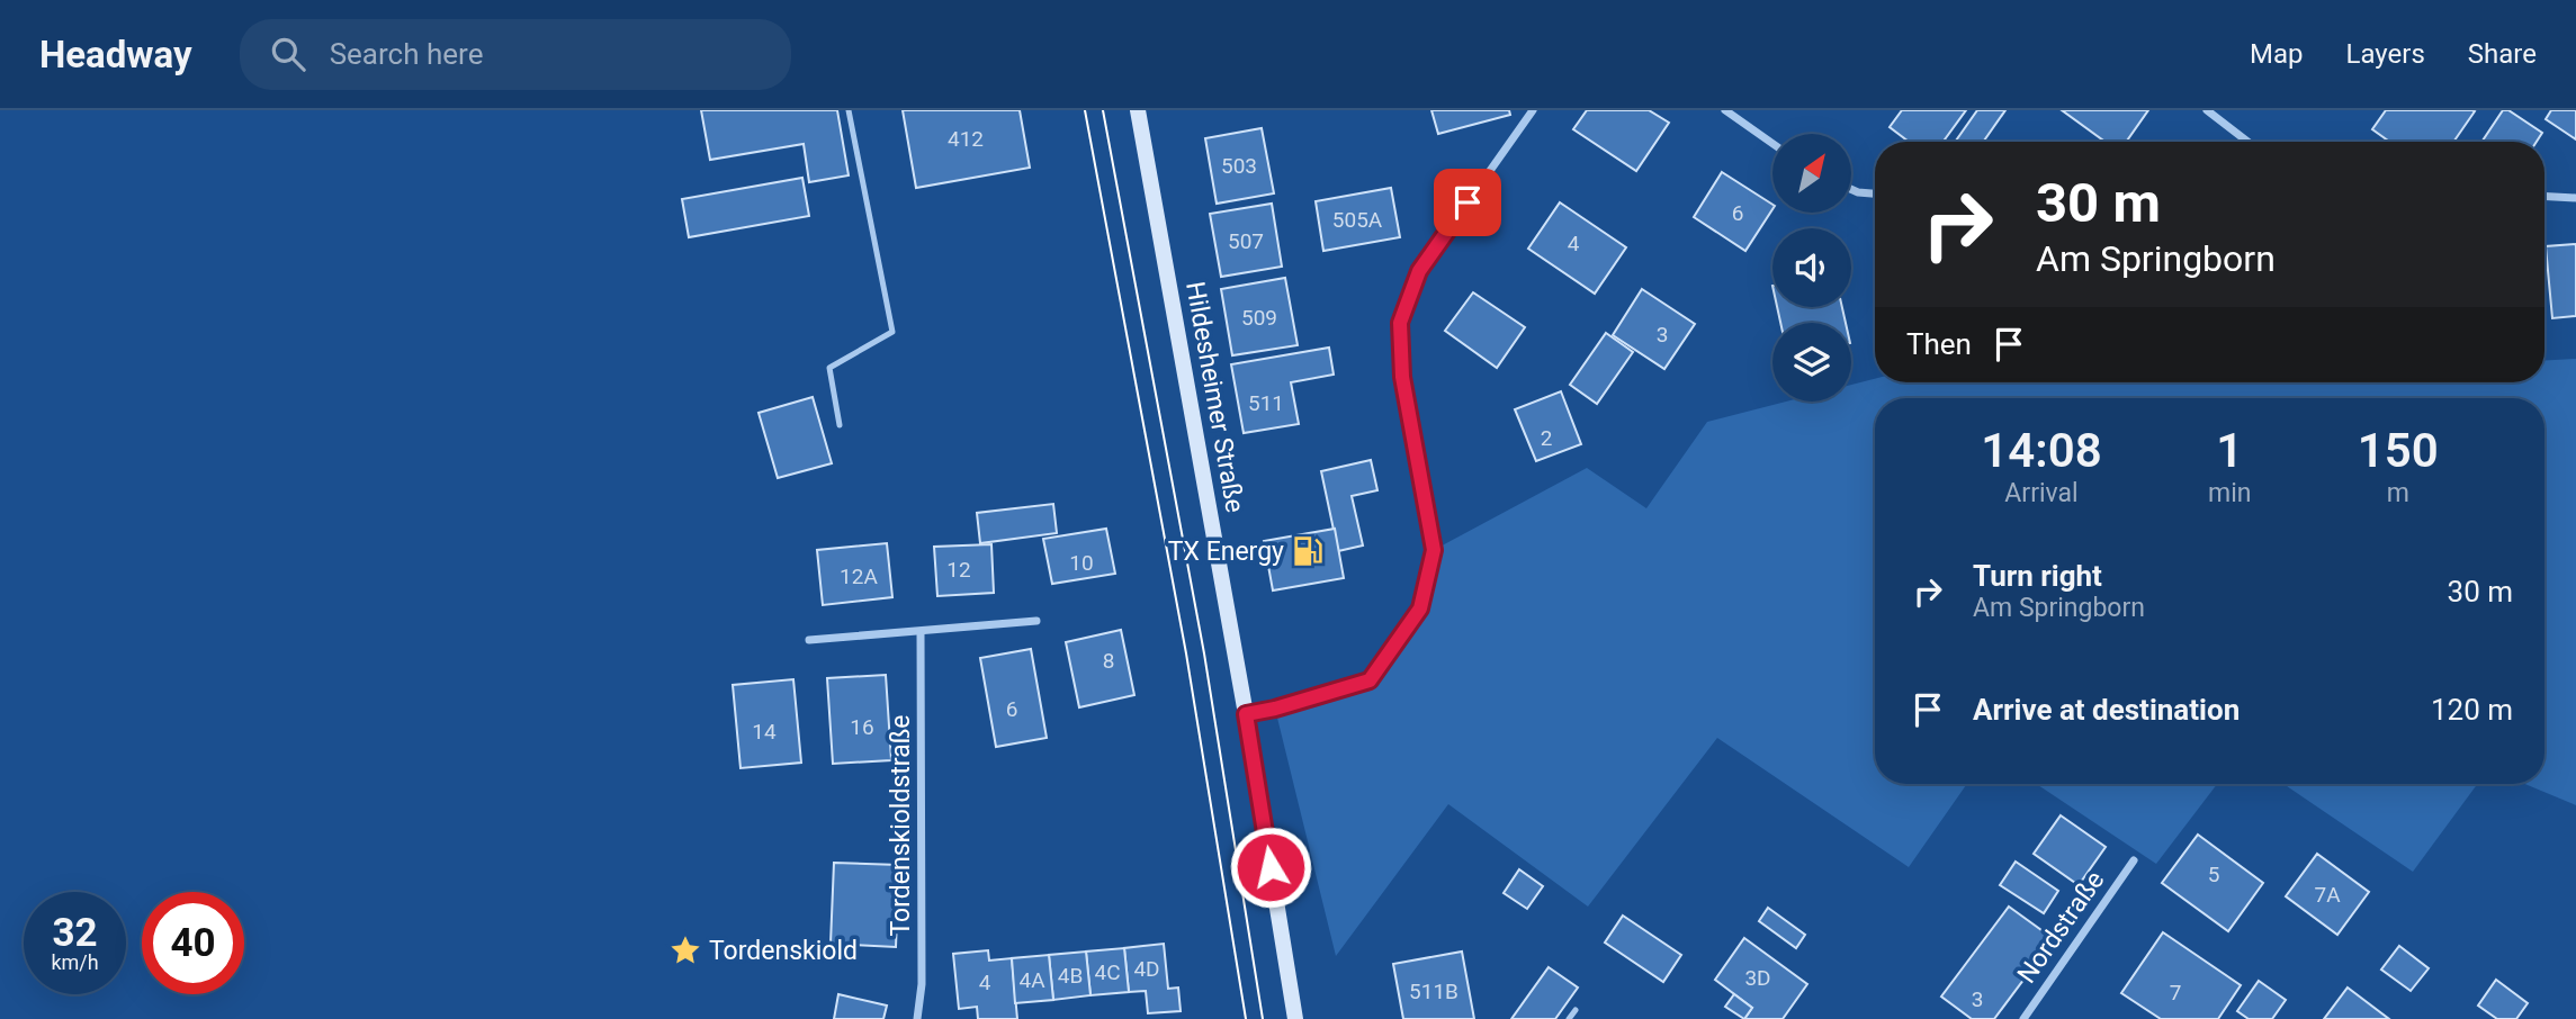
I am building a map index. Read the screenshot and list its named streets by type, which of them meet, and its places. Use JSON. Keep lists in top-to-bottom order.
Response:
{
  "streets": {
    "street": ["Hildesheimer Straße", "Tordenskioldstraße", "Nordstraße"]
  },
  "places": {
    "fuel station": ["TX Energy"],
    "place": ["Tordenskiold"]
  },
  "house_numbers": [
    "412",
    "503",
    "6",
    "505A",
    "507",
    "4",
    "509",
    "3",
    "511",
    "2",
    "10",
    "12",
    "12A",
    "8",
    "6",
    "16",
    "14",
    "5",
    "7A",
    "4D",
    "4C",
    "4B",
    "3D",
    "4A",
    "4",
    "511B",
    "7",
    "3"
  ],
  "north": "top right",
  "page": {
    "header": "Headway",
    "search": "Search here",
    "nav": ["Map", "Layers", "Share"],
    "turn": ["30 m", "Am Springborn"],
    "then": "Then",
    "eta": [
      "14:08",
      "Arrival",
      "1",
      "min",
      "150",
      "m"
    ],
    "list": [
      {
        "name": "Turn right",
        "note": "Am Springborn",
        "value": "30 m"
      },
      {
        "name": "Arrive at destination",
        "value": "120 m"
      }
    ],
    "speed": "32 km/h",
    "limit": "40"
  }
}
